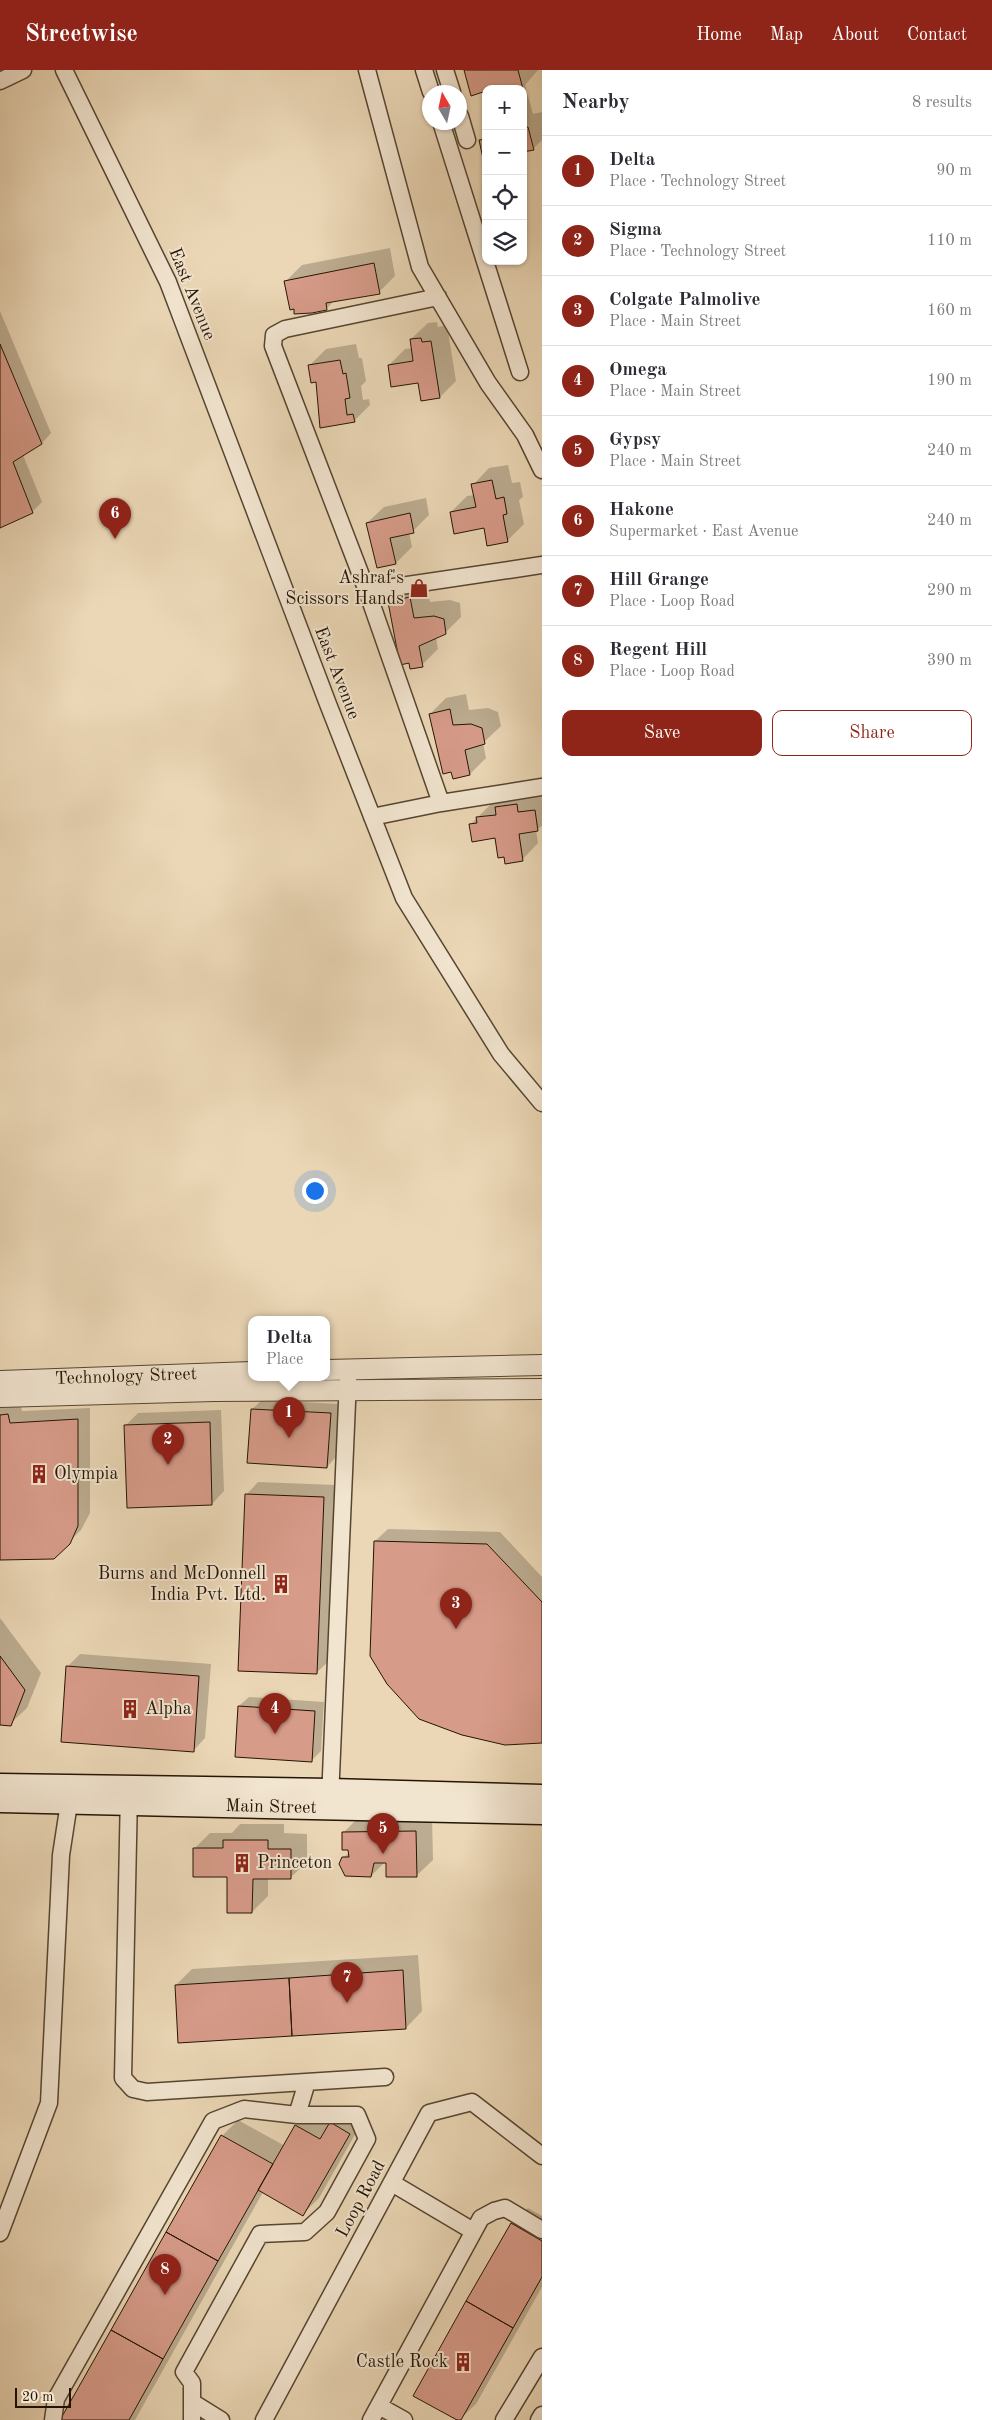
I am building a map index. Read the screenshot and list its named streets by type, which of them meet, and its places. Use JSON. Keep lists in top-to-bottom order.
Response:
{
  "streets": {
    "main road": ["Main Street"],
    "street": ["East Avenue", "Technology Street", "Loop Road"]
  },
  "places": {
    "shop": ["Ashraf's Scissors Hands"],
    "building": [
      "Olympia",
      "Burns and McDonnell India Pvt. Ltd.",
      "Alpha",
      "Princeton",
      "Castle Rock"
    ]
  },
  "scale_bar": "20 m",
  "north": "top",
  "page": {
    "header": "Streetwise",
    "nav": [
      "Home",
      "Map",
      "About",
      "Contact"
    ],
    "heading": ["Nearby", "8 results"],
    "map_buttons": ["+", "−"],
    "list": [
      {
        "mark": "1",
        "name": "Delta",
        "note": "Place · Technology Street",
        "value": "90 m"
      },
      {
        "mark": "2",
        "name": "Sigma",
        "note": "Place · Technology Street",
        "value": "110 m"
      },
      {
        "mark": "3",
        "name": "Colgate Palmolive",
        "note": "Place · Main Street",
        "value": "160 m"
      },
      {
        "mark": "4",
        "name": "Omega",
        "note": "Place · Main Street",
        "value": "190 m"
      },
      {
        "mark": "5",
        "name": "Gypsy",
        "note": "Place · Main Street",
        "value": "240 m"
      },
      {
        "mark": "6",
        "name": "Hakone",
        "note": "Supermarket · East Avenue",
        "value": "240 m"
      },
      {
        "mark": "7",
        "name": "Hill Grange",
        "note": "Place · Loop Road",
        "value": "290 m"
      },
      {
        "mark": "8",
        "name": "Regent Hill",
        "note": "Place · Loop Road",
        "value": "390 m"
      }
    ],
    "pins": [
      "6",
      "1",
      "2",
      "3",
      "4",
      "5",
      "7",
      "8"
    ],
    "buttons": ["Save", "Share"],
    "popup": ["Delta", "Place"],
    "scale": "20 m"
  }
}
